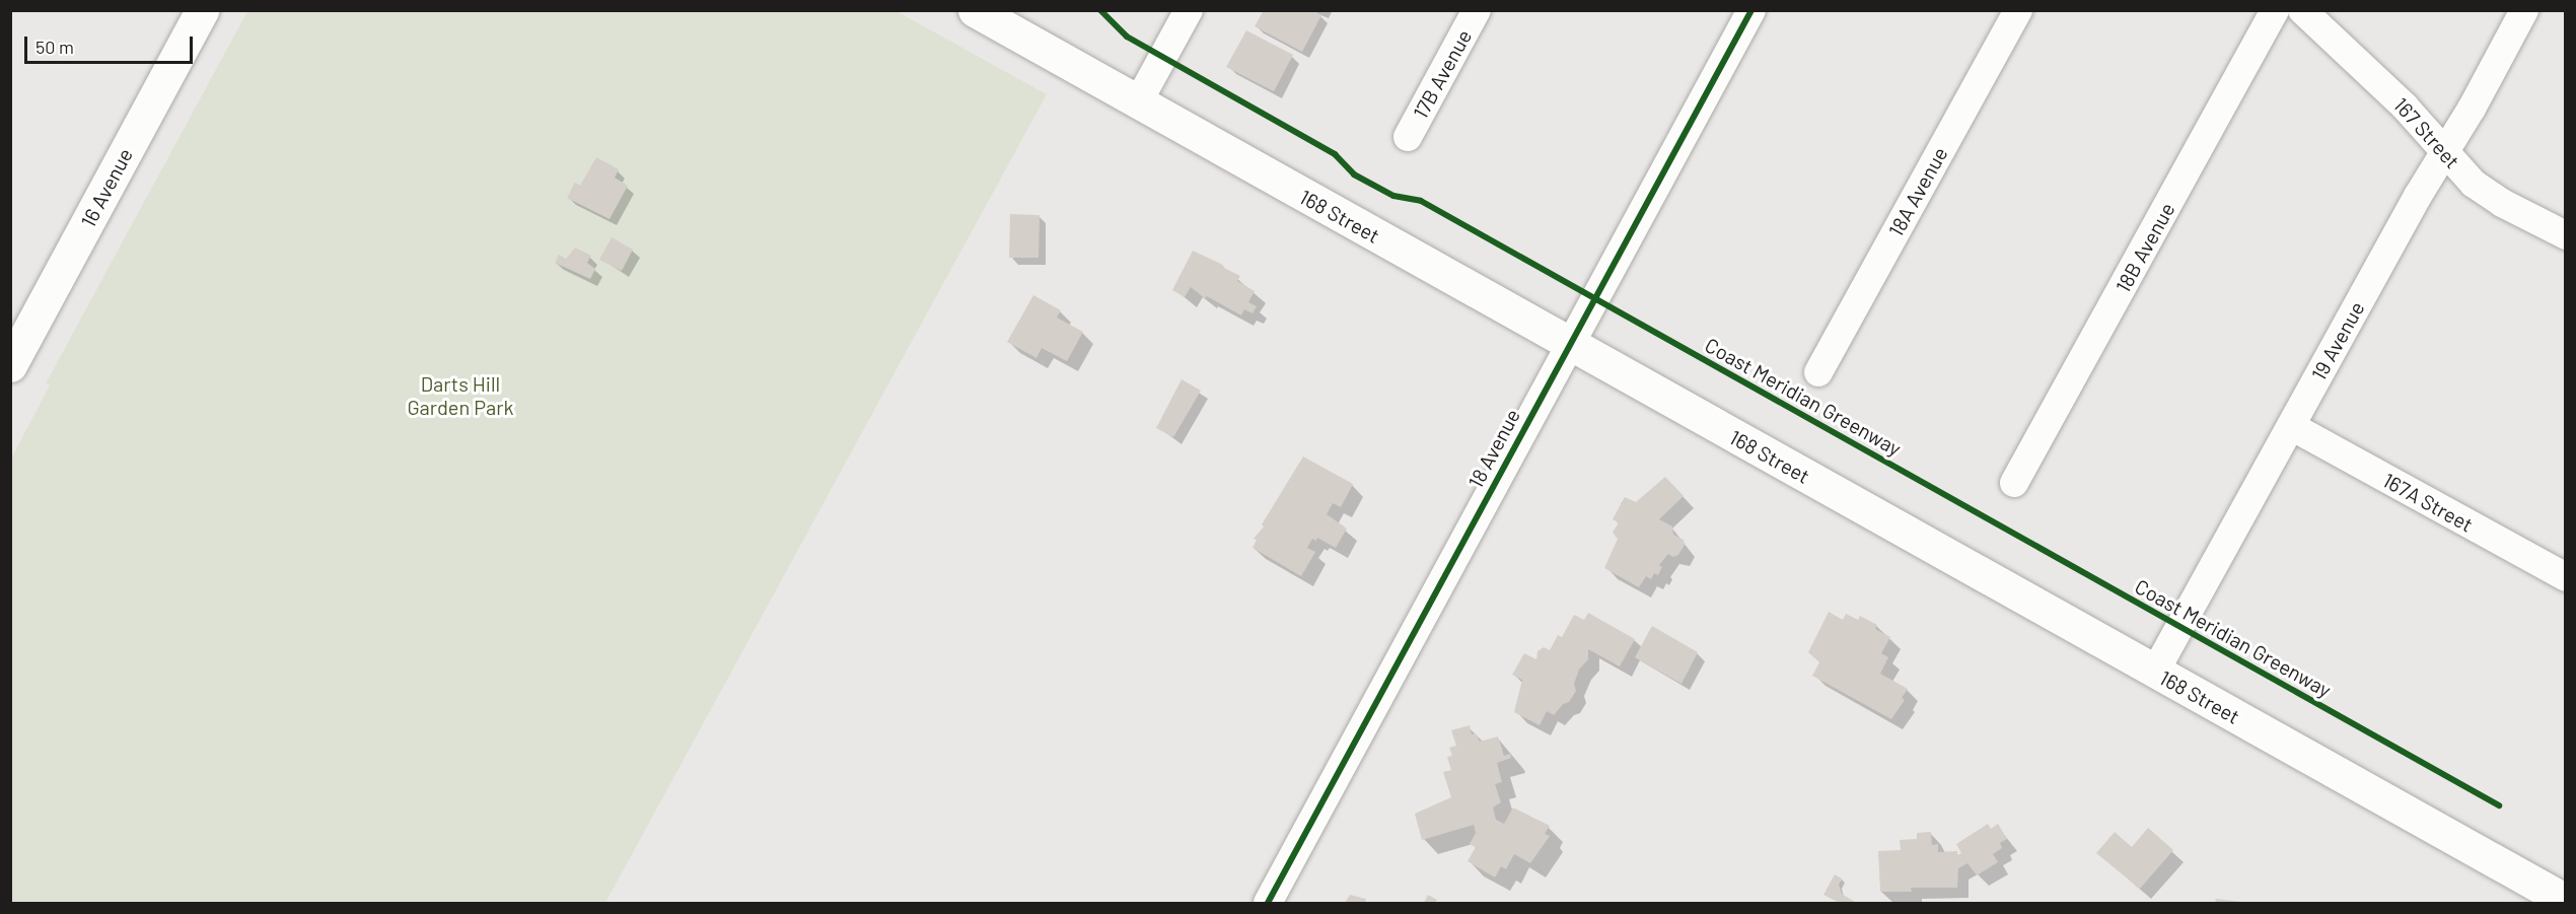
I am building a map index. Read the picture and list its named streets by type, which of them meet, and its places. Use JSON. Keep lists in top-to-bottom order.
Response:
{
  "streets": {
    "main road": ["16 Avenue", "168 Street"],
    "street": [
      "17B Avenue",
      "167 Street",
      "18A Avenue",
      "18B Avenue",
      "19 Avenue",
      "18 Avenue",
      "167A Street"
    ],
    "cycle path": ["Coast Meridian Greenway"]
  },
  "crossings": [
    ["167 Street", "19 Avenue"],
    ["168 Street", "19 Avenue"],
    ["168 Street", "18 Avenue"],
    ["19 Avenue", "167A Street"]
  ],
  "parks": ["Darts Hill Garden Park"],
  "scale_bar": "50 m"
}
